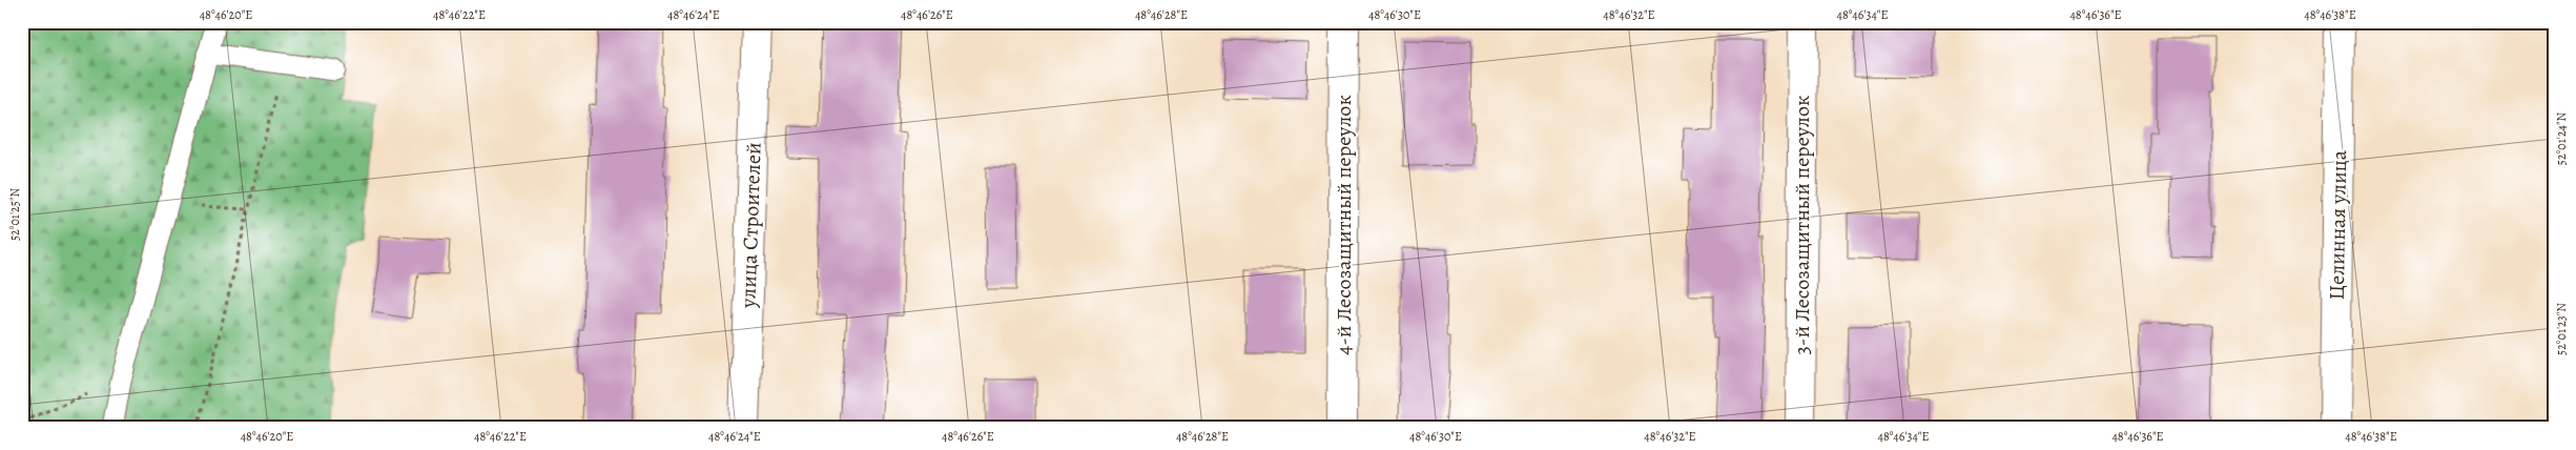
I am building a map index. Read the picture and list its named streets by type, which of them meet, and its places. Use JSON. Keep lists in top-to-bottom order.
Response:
{
  "streets": {
    "street": [
      "улица Строителей",
      "4-й Лесозащитный переулок",
      "3-й Лесозащитный переулок",
      "Целинная улица"
    ]
  },
  "coordinates": [
    "48°46'20\"E",
    "48°46'22\"E",
    "48°46'24\"E",
    "48°46'26\"E",
    "48°46'28\"E",
    "48°46'30\"E",
    "48°46'32\"E",
    "48°46'34\"E",
    "48°46'36\"E",
    "48°46'38\"E",
    "52°01'24\"N",
    "52°01'25\"N",
    "52°01'23\"N"
  ]
}
